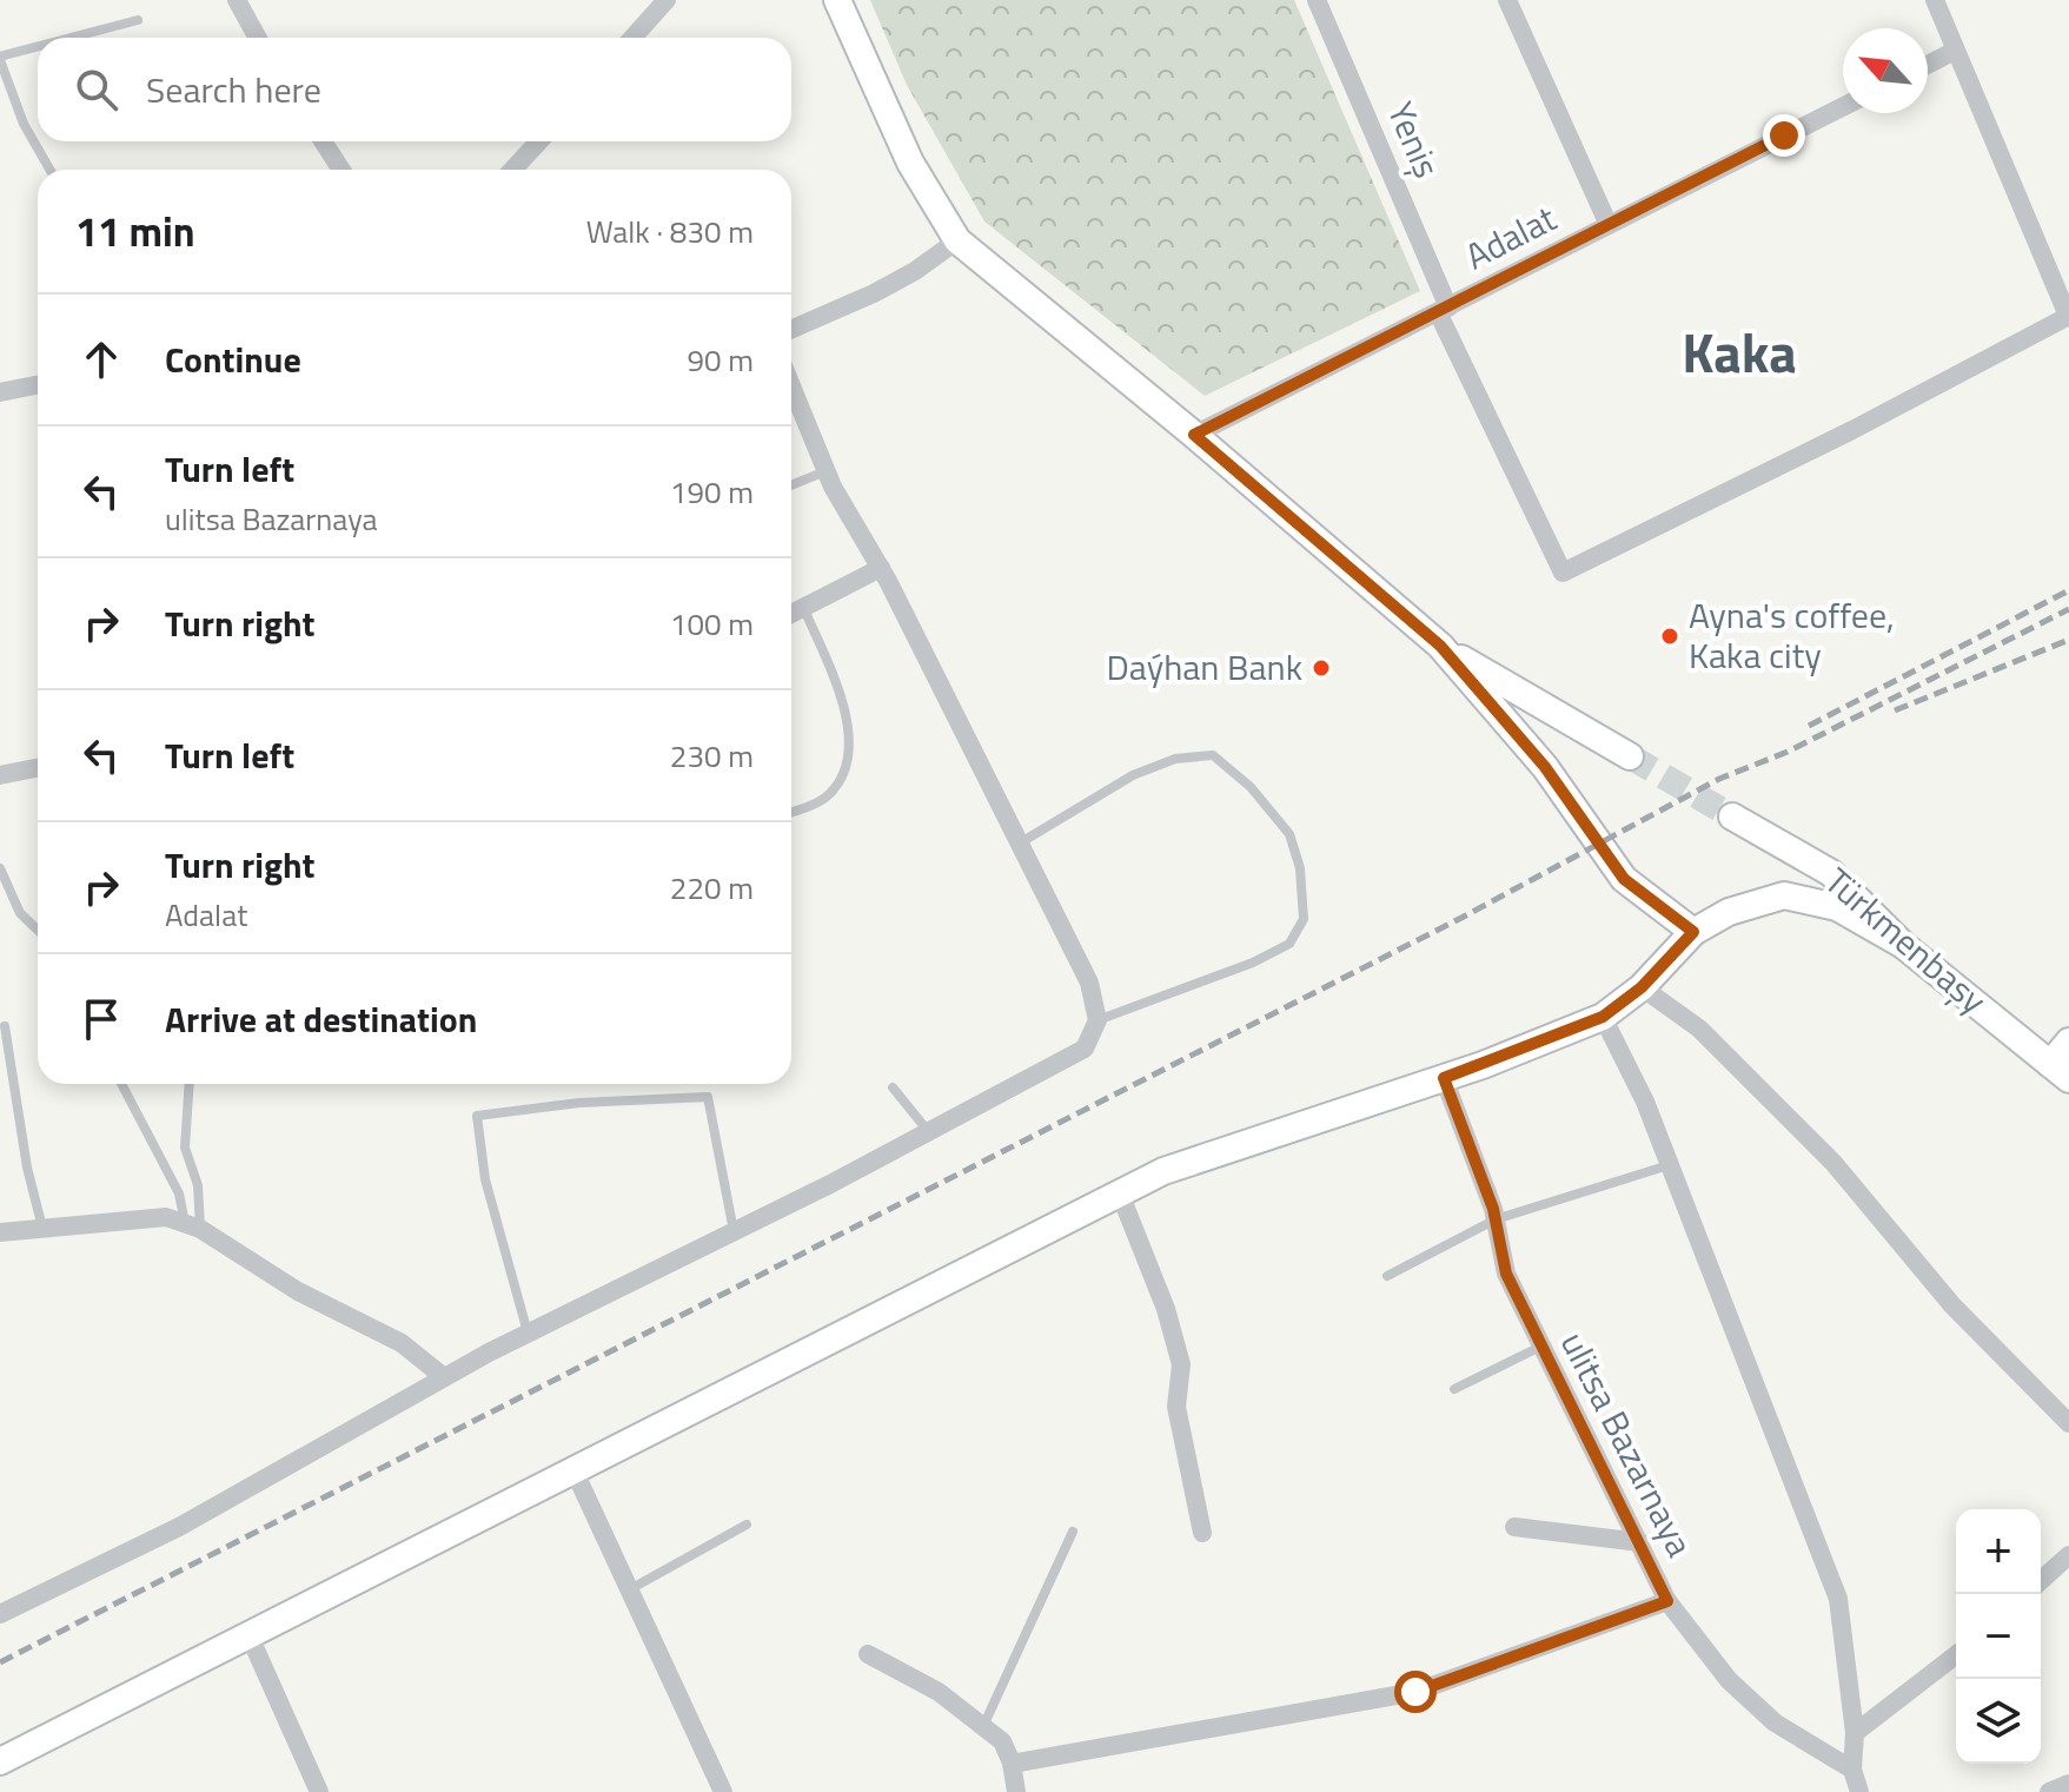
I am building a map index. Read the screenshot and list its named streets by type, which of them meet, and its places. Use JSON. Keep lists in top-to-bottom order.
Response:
{
  "streets": {
    "street": [
      "Yeniş",
      "Adalat",
      "Türkmenbaşy",
      "ulitsa Bazarnaya"
    ]
  },
  "crossings": [
    ["Yeniş", "Adalat"]
  ],
  "districts": ["Kaka"],
  "places": ["Ayna's coffee, Kaka city", "Daýhan Bank"],
  "north": "top left",
  "page": {
    "search": "Search here",
    "heading": ["11 min", "Walk · 830 m"],
    "list": [
      ["Continue", "90 m"],
      ["Turn left", "ulitsa Bazarnaya", "190 m"],
      ["Turn right", "100 m"],
      ["Turn left", "230 m"],
      ["Turn right", "Adalat", "220 m"],
      "Arrive at destination"
    ],
    "map_buttons": ["+", "−"]
  }
}
